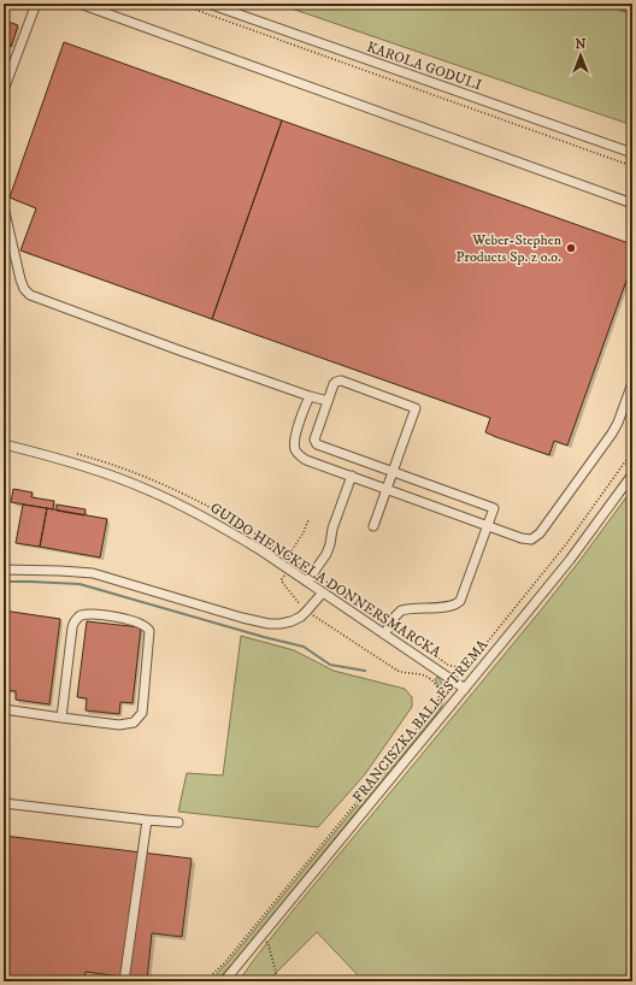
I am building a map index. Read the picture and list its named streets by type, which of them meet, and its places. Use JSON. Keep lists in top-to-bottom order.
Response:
{
  "streets": {
    "street": ["KAROLA GODULI", "GUIDO HENCKELA DONNERSMARCKA", "FRANCISZKA BALLESTREMA"]
  },
  "crossings": [
    ["GUIDO HENCKELA DONNERSMARCKA", "FRANCISZKA BALLESTREMA"]
  ],
  "places": ["Weber-Stephen Products Sp. z o.o."],
  "north": "top"
}
